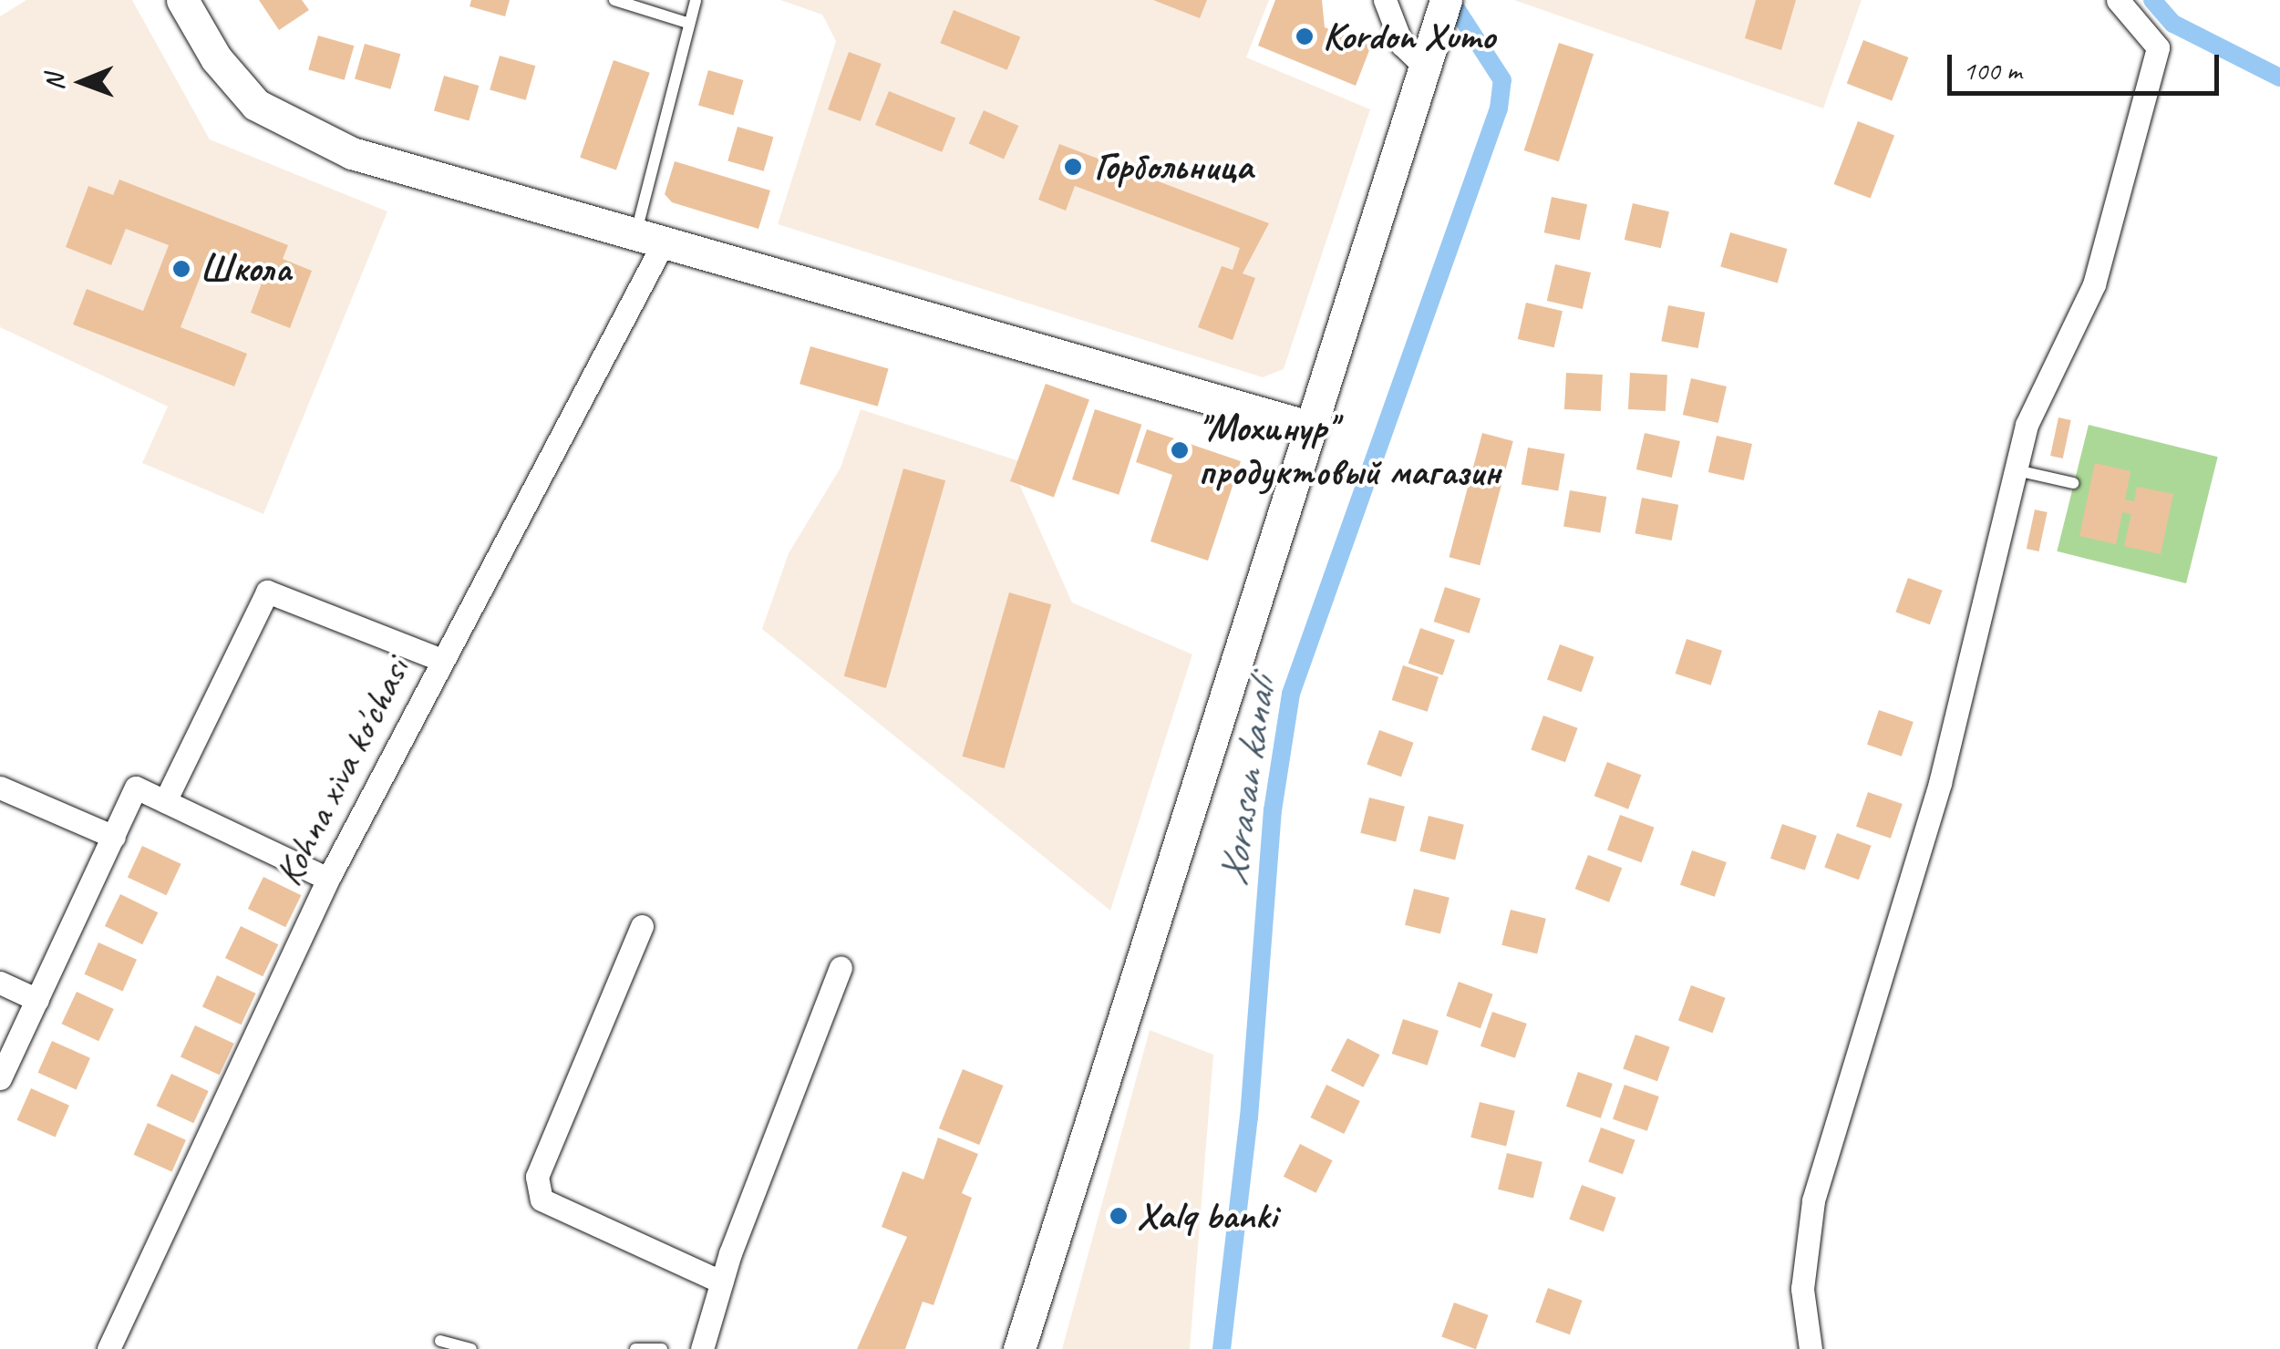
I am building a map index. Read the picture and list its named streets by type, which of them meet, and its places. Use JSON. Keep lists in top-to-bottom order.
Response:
{
  "streets": {
    "street": ["Kohna xiva ko'chasi"]
  },
  "water": ["Xorasan kanali"],
  "places": [
    "Kordon Xumo",
    "Горбольница",
    "Школа",
    "\"Мохинур\" продуктовый магазин",
    "Xalq banki"
  ],
  "scale_bar": "100 m",
  "north": "left"
}
